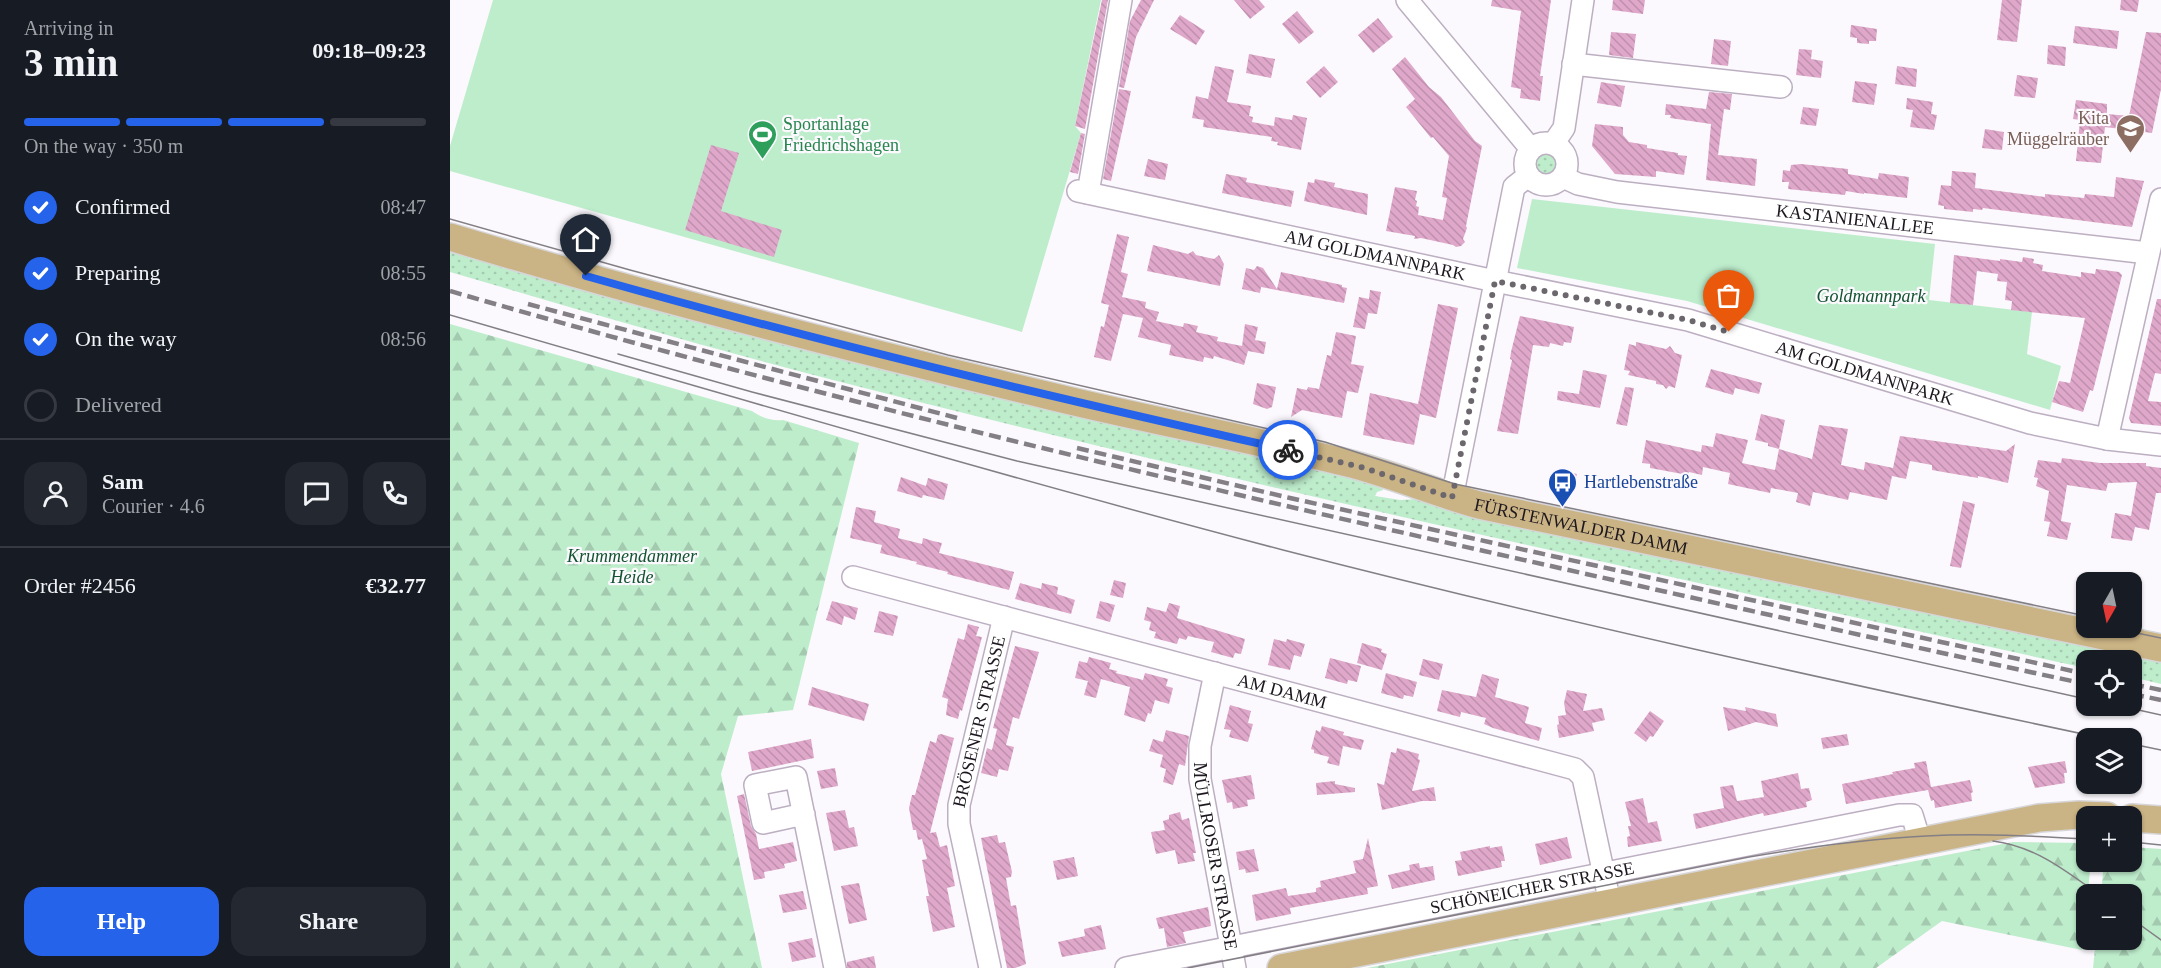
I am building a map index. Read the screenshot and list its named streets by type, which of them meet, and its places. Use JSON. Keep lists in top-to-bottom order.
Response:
{
  "streets": {
    "main road": ["FÜRSTENWALDER DAMM", "SCHÖNEICHER STRASSE"],
    "street": [
      "KASTANIENALLEE",
      "AM GOLDMANNPARK",
      "AM DAMM",
      "BRÖSENER STRASSE",
      "MÜLLROSER STRASSE"
    ]
  },
  "crossings": [
    ["AM DAMM", "BRÖSENER STRASSE"],
    ["AM DAMM", "MÜLLROSER STRASSE"],
    ["AM DAMM", "SCHÖNEICHER STRASSE"],
    ["MÜLLROSER STRASSE", "SCHÖNEICHER STRASSE"]
  ],
  "parks": ["Goldmannpark", "Krummendammer Heide"],
  "places": {
    "school or university": ["Kita Müggelräuber"],
    "sports": ["Sportanlage Friedrichshagen"],
    "bus stop": ["Hartlebenstraße"]
  },
  "north": "bottom",
  "page": {
    "heading": ["3 min", "Arriving in", "09:18–09:23"],
    "panel": [
      "Sam",
      "Courier · 4.6",
      "Order #2456",
      "€32.77"
    ],
    "bar": "On the way · 350 m",
    "list": [
      ["Confirmed", "08:47"],
      ["Preparing", "08:55"],
      ["On the way", "08:56"],
      "Delivered"
    ],
    "map_buttons": ["+", "−"],
    "buttons": ["Help", "Share"]
  }
}
